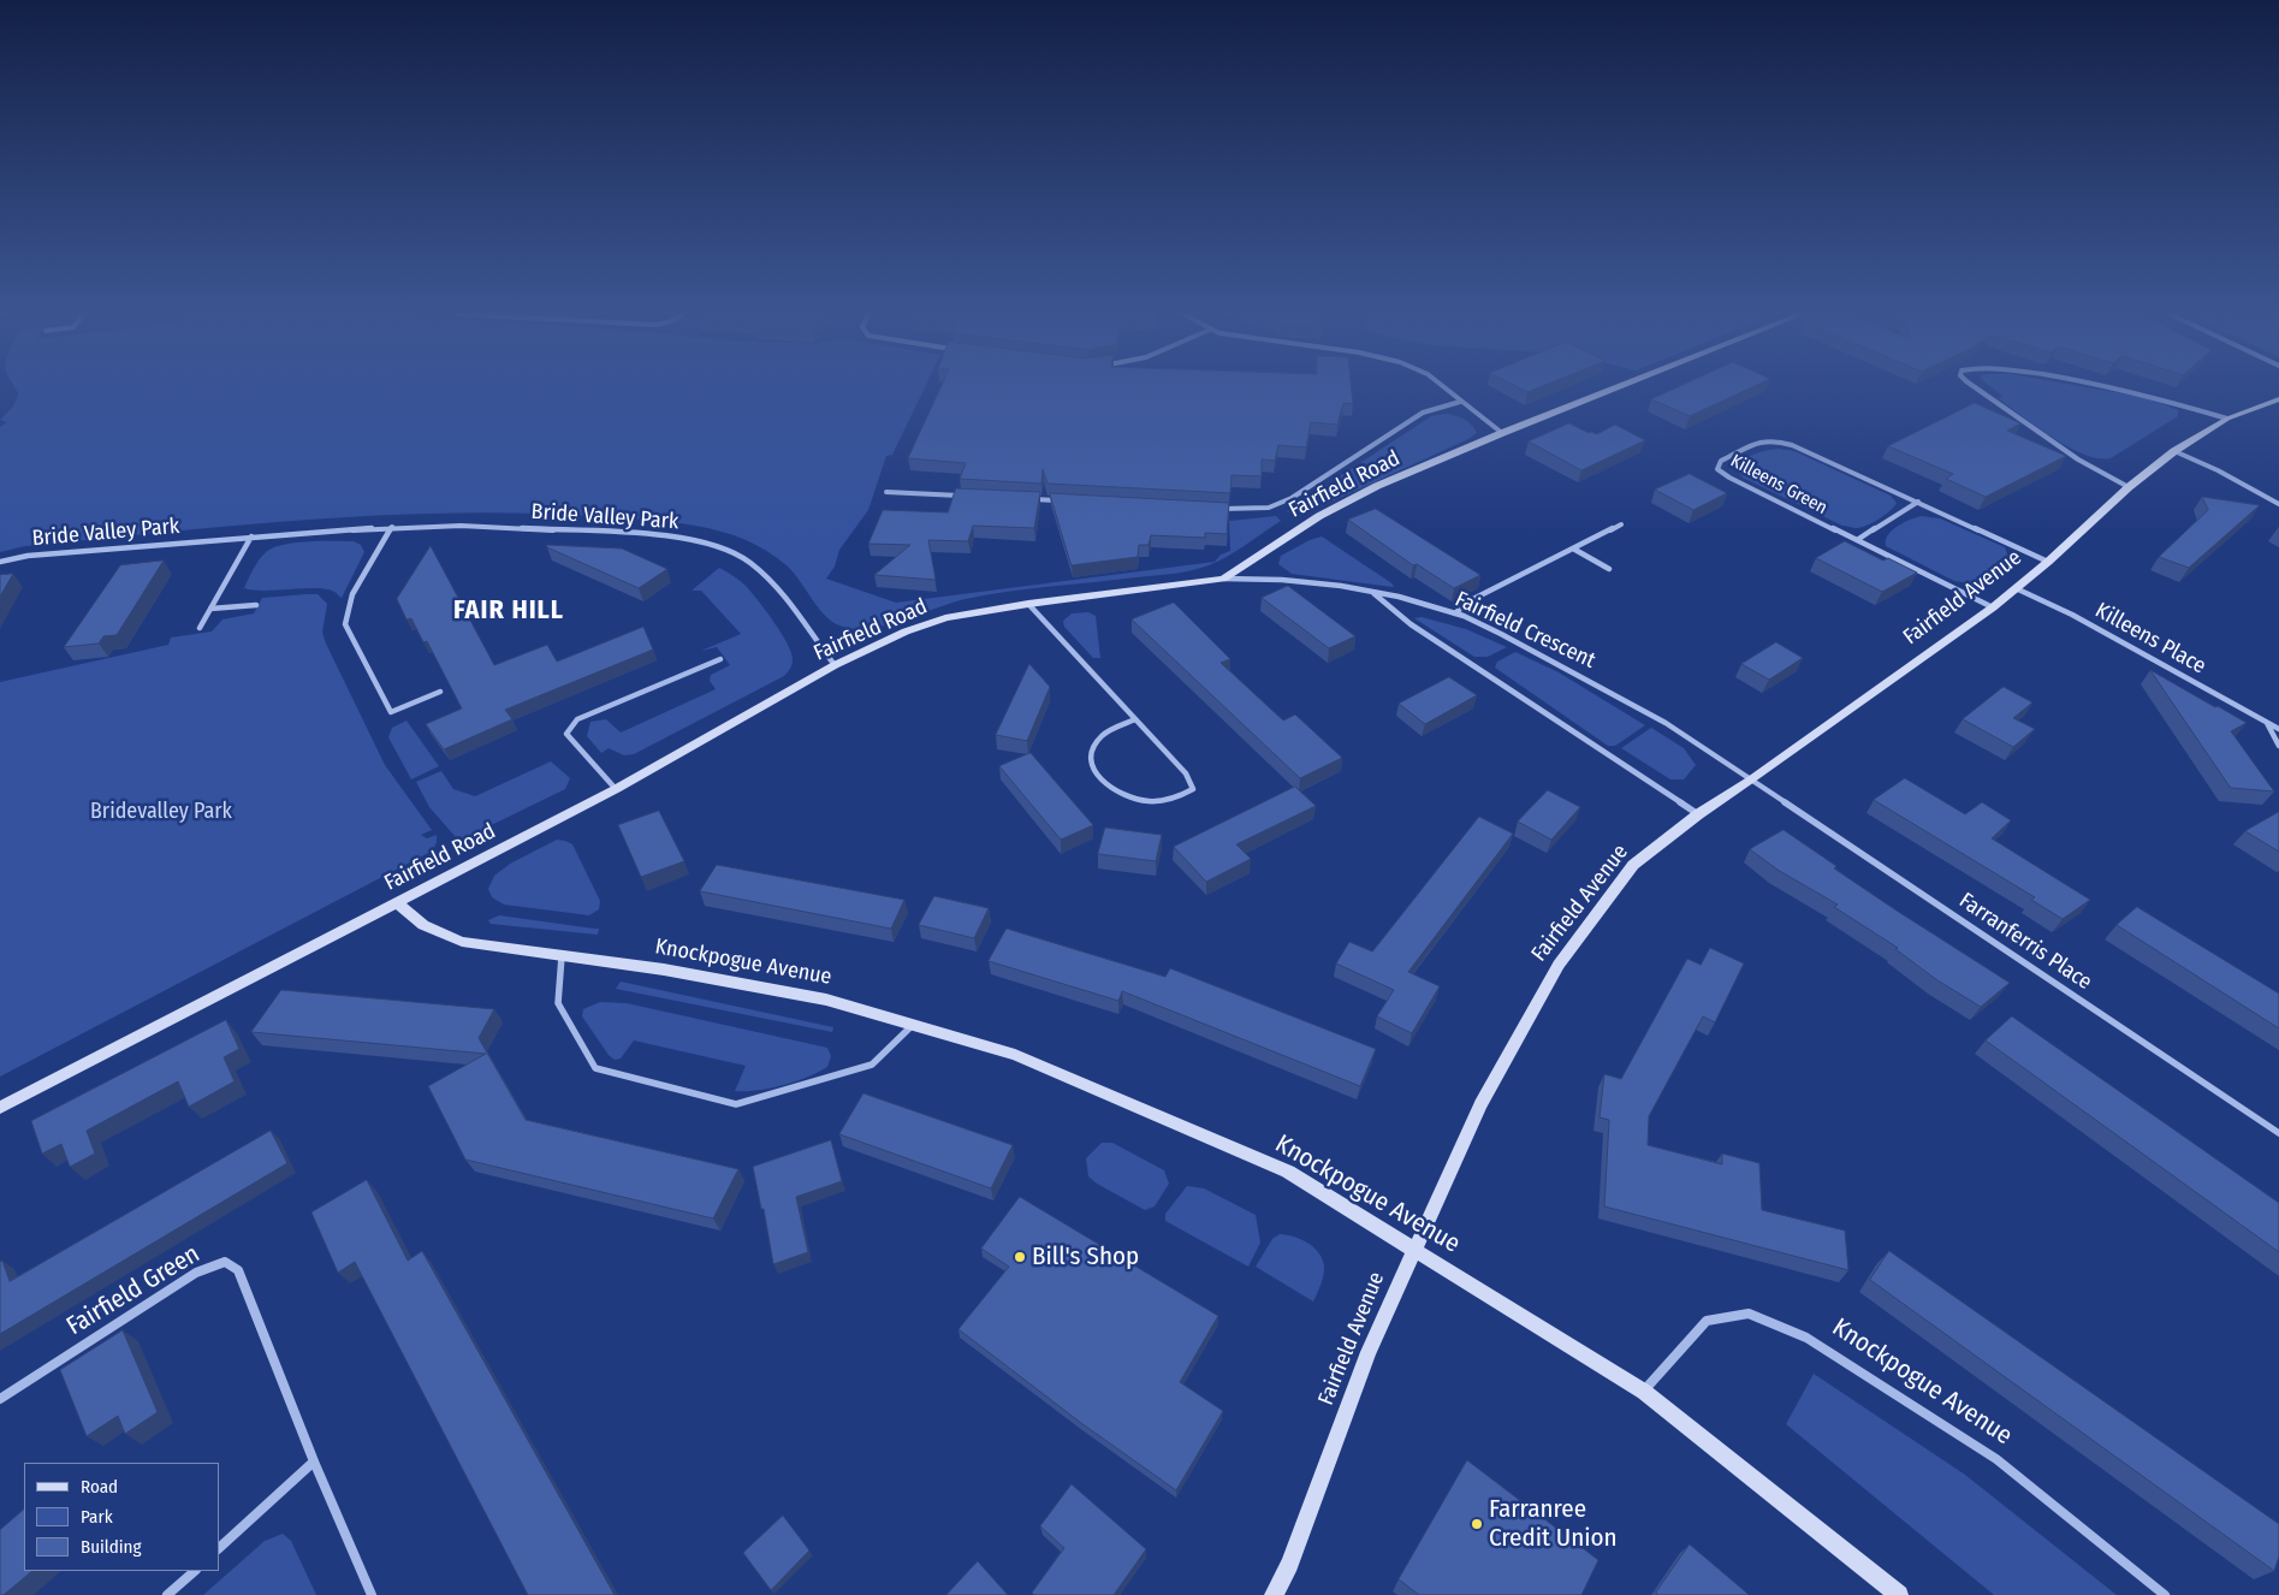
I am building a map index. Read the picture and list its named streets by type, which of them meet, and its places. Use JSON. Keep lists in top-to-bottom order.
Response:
{
  "streets": {
    "street": [
      "Fairfield Road",
      "Killeens Green",
      "Bride Valley Park",
      "Fairfield Avenue",
      "Fairfield Crescent",
      "Killeens Place",
      "Farranferris Place",
      "Knockpogue Avenue",
      "Fairfield Green"
    ]
  },
  "crossings": [
    ["Fairfield Road", "Bride Valley Park"],
    ["Fairfield Road", "Fairfield Crescent"],
    ["Fairfield Road", "Knockpogue Avenue"],
    ["Killeens Green", "Fairfield Avenue"],
    ["Fairfield Avenue", "Fairfield Crescent"],
    ["Fairfield Avenue", "Killeens Place"],
    ["Fairfield Avenue", "Farranferris Place"],
    ["Fairfield Avenue", "Knockpogue Avenue"],
    ["Fairfield Crescent", "Farranferris Place"]
  ],
  "districts": ["FAIR HILL"],
  "parks": ["Bridevalley Park"],
  "places": ["Bill's Shop", "Farranree Credit Union"],
  "legend": ["Road", "Park", "Building"]
}
